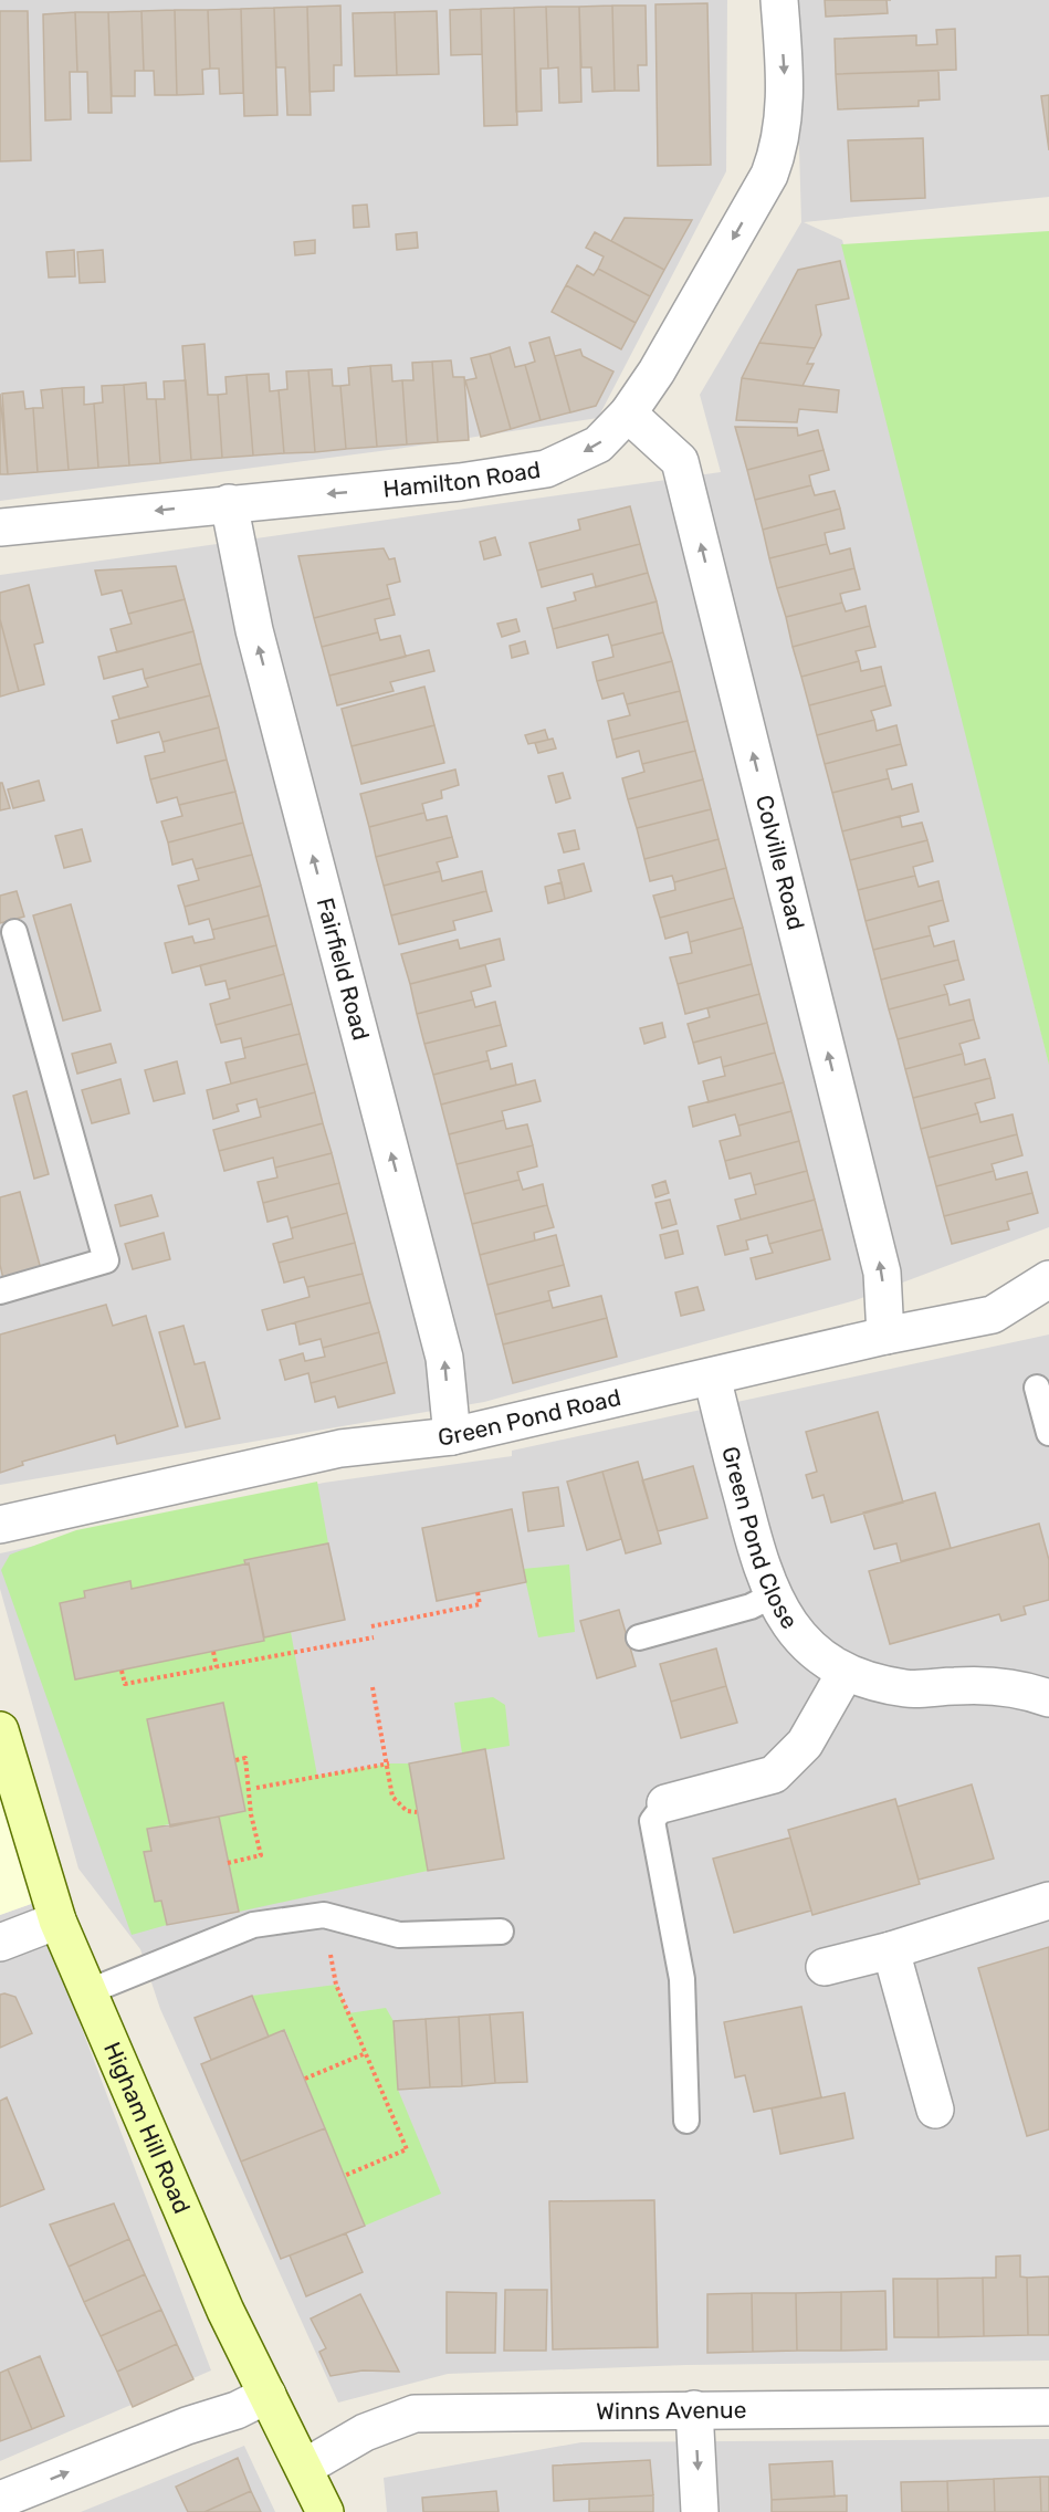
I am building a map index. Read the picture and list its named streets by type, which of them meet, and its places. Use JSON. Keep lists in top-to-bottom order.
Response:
{
  "streets": {
    "street": [
      "Hamilton Road",
      "Colville Road",
      "Fairfield Road",
      "Green Pond Road",
      "Green Pond Close",
      "Higham Hill Road",
      "Winns Avenue"
    ]
  },
  "crossings": [
    ["Hamilton Road", "Colville Road"],
    ["Hamilton Road", "Fairfield Road"],
    ["Colville Road", "Green Pond Road"],
    ["Fairfield Road", "Green Pond Road"],
    ["Green Pond Road", "Green Pond Close"],
    ["Higham Hill Road", "Winns Avenue"]
  ],
  "one_way": ["Hamilton Road", "Colville Road", "Fairfield Road"]
}
